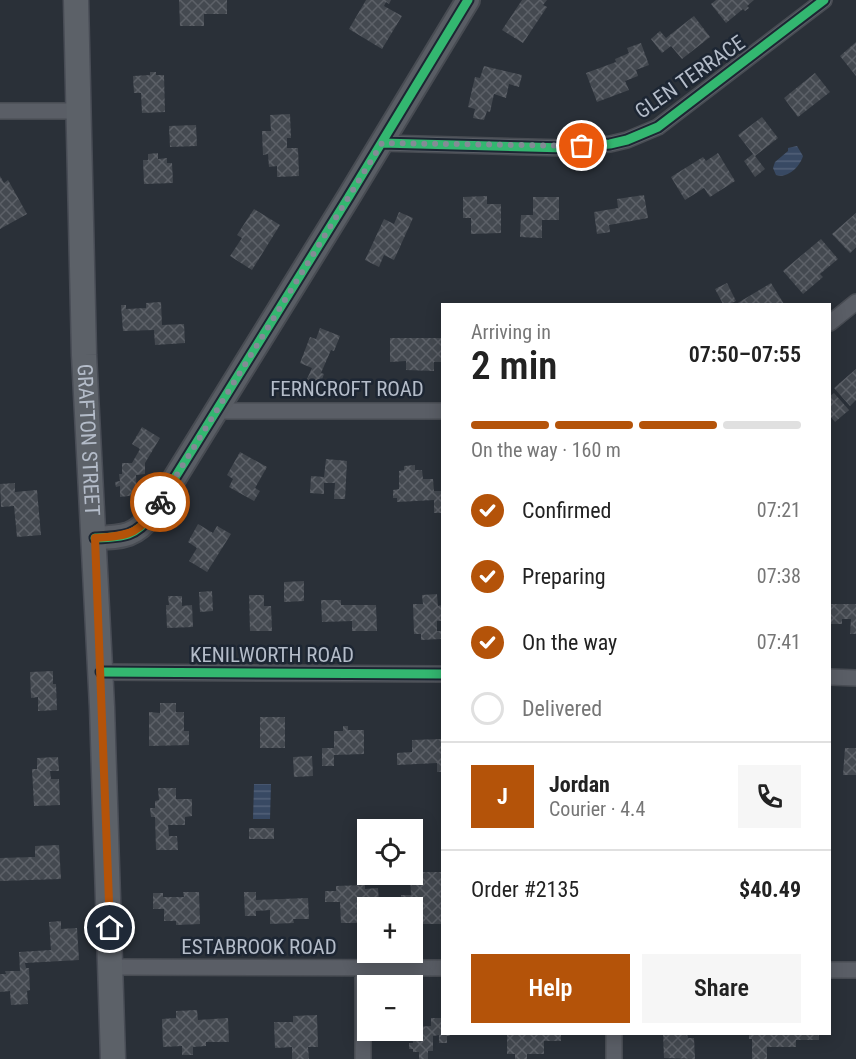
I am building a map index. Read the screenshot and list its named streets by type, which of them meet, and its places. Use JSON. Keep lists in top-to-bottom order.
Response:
{
  "streets": {
    "main road": ["GRAFTON STREET"],
    "street": [
      "GLEN TERRACE",
      "FERNCROFT ROAD",
      "KENILWORTH ROAD",
      "ESTABROOK ROAD"
    ]
  },
  "crossings": [
    ["GRAFTON STREET", "KENILWORTH ROAD"],
    ["GRAFTON STREET", "ESTABROOK ROAD"]
  ],
  "page": {
    "heading": ["2 min", "Arriving in", "07:50–07:55"],
    "panel": [
      "Jordan",
      "Courier · 4.4",
      "Order #2135",
      "$40.49"
    ],
    "bar": "On the way · 160 m",
    "list": [
      ["Confirmed", "07:21"],
      ["Preparing", "07:38"],
      ["On the way", "07:41"],
      "Delivered"
    ],
    "round": "J",
    "map_buttons": ["+", "−"],
    "buttons": ["Help", "Share"]
  }
}
